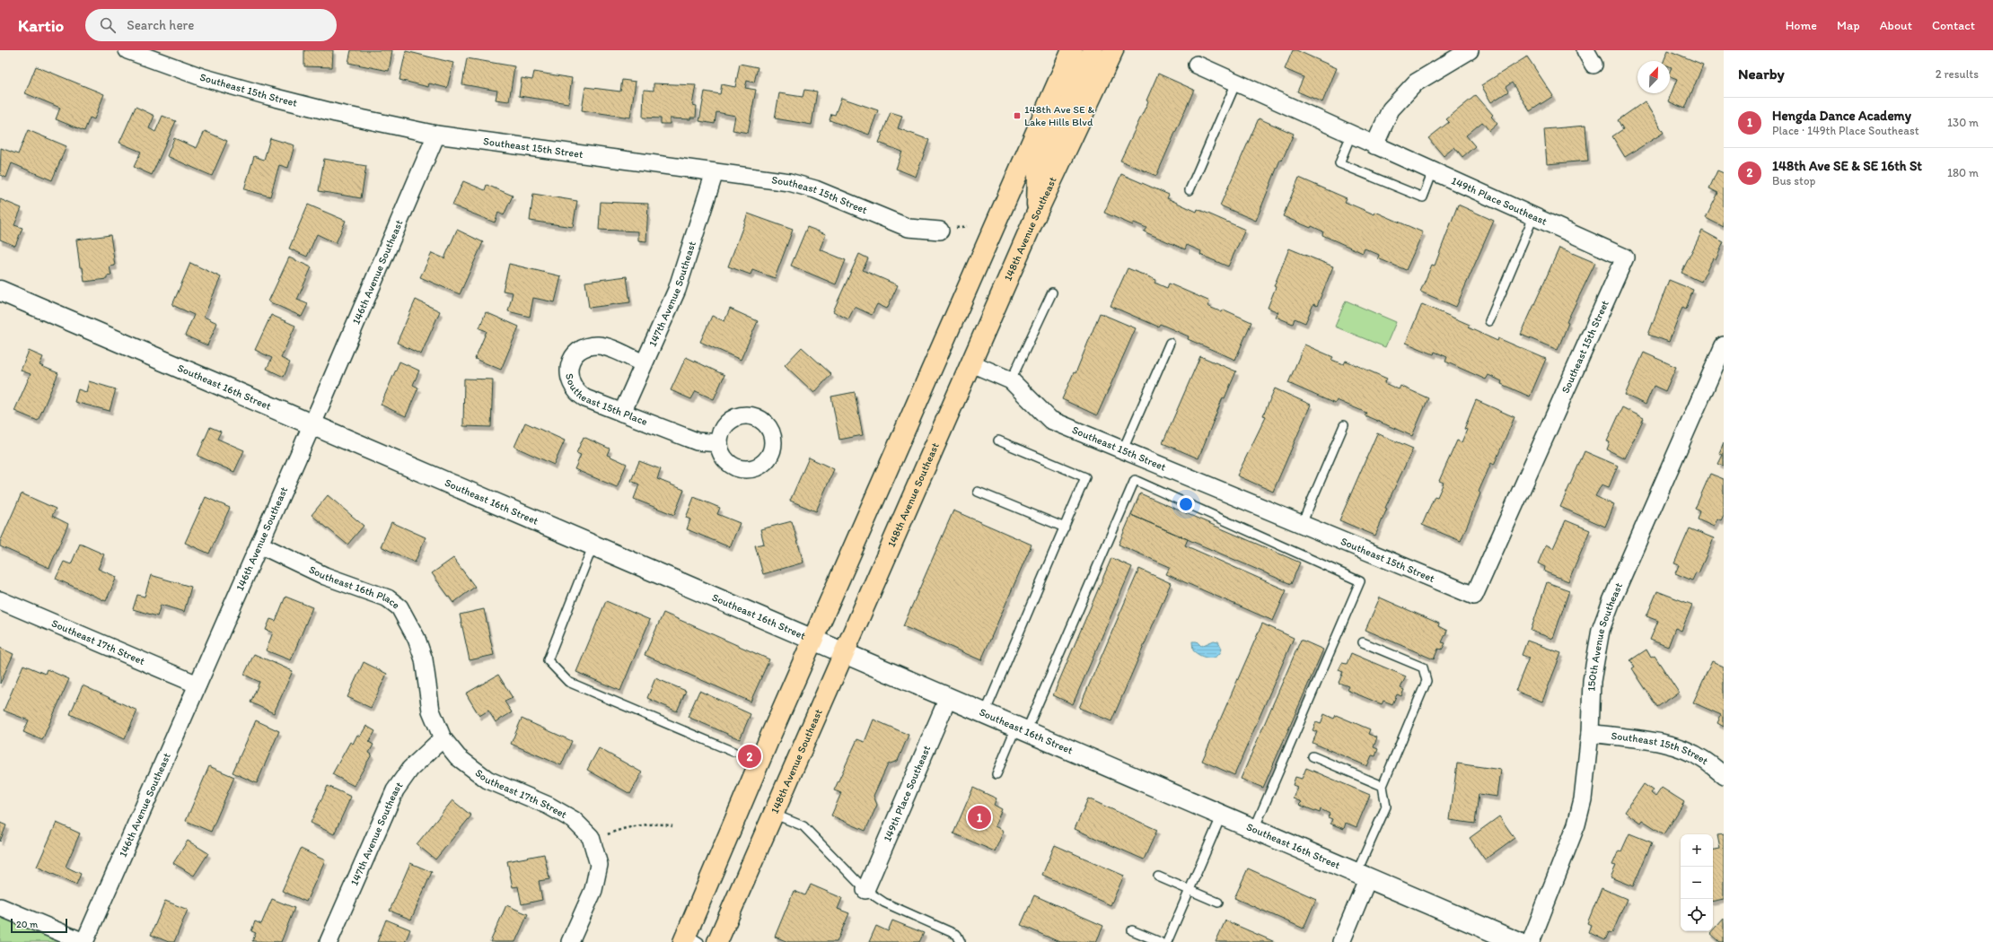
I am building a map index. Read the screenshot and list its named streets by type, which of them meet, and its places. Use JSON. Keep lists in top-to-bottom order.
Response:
{
  "streets": {
    "main road": ["148th Avenue Southeast"],
    "street": [
      "Southeast 15th Street",
      "149th Place Southeast",
      "146th Avenue Southeast",
      "147th Avenue Southeast",
      "Southeast 16th Street",
      "Southeast 15th Place",
      "Southeast 16th Place",
      "150th Avenue Southeast",
      "Southeast 17th Street"
    ]
  },
  "crossings": [
    ["Southeast 15th Street", "149th Place Southeast"],
    ["Southeast 15th Street", "148th Avenue Southeast"],
    ["Southeast 15th Street", "146th Avenue Southeast"],
    ["Southeast 15th Street", "147th Avenue Southeast"],
    ["Southeast 15th Street", "150th Avenue Southeast"],
    ["149th Place Southeast", "Southeast 16th Street"],
    ["148th Avenue Southeast", "Southeast 16th Street"],
    ["146th Avenue Southeast", "Southeast 16th Street"],
    ["146th Avenue Southeast", "Southeast 16th Place"],
    ["146th Avenue Southeast", "Southeast 17th Street"],
    ["147th Avenue Southeast", "Southeast 15th Place"],
    ["147th Avenue Southeast", "Southeast 16th Place"],
    ["147th Avenue Southeast", "Southeast 17th Street"],
    ["Southeast 16th Place", "Southeast 17th Street"]
  ],
  "places": {
    "transit": ["148th Ave SE & Lake Hills Blvd"]
  },
  "scale_bar": "20 m",
  "north": "top right",
  "page": {
    "header": "Kartio",
    "search": "Search here",
    "nav": [
      "Home",
      "Map",
      "About",
      "Contact"
    ],
    "heading": ["Nearby", "2 results"],
    "list": [
      {
        "mark": "1",
        "name": "Hengda Dance Academy",
        "note": "Place · 149th Place Southeast",
        "value": "130 m"
      },
      {
        "mark": "2",
        "name": "148th Ave SE & SE 16th St",
        "note": "Bus stop",
        "value": "180 m"
      }
    ],
    "pins": ["2", "1"],
    "map_buttons": ["+", "−"],
    "scale": "20 m"
  }
}
